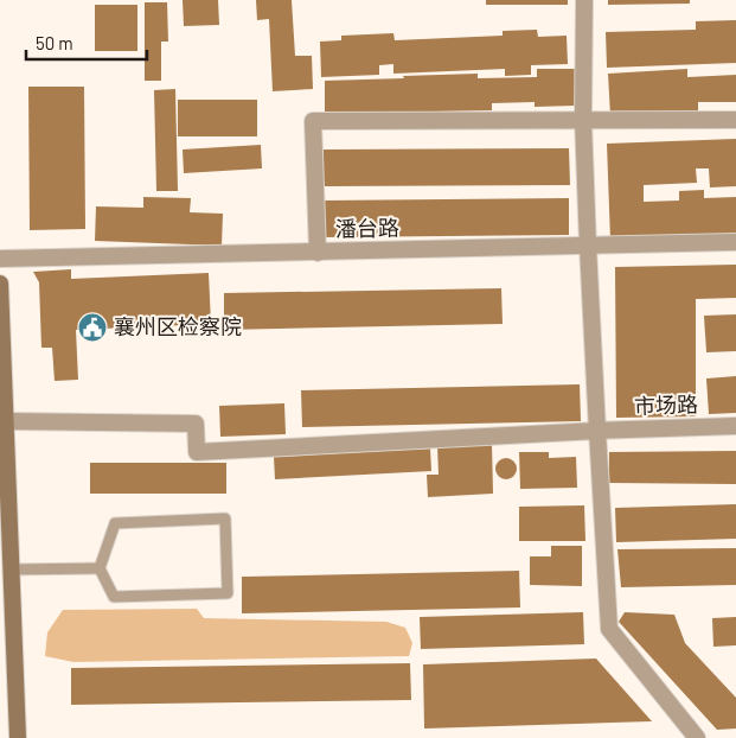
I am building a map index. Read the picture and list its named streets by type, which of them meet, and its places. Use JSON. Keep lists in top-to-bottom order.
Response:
{
  "streets": {
    "street": ["潘台路", "市场路"]
  },
  "places": {
    "public building": ["襄州区检察院"]
  },
  "scale_bar": "50 m"
}
